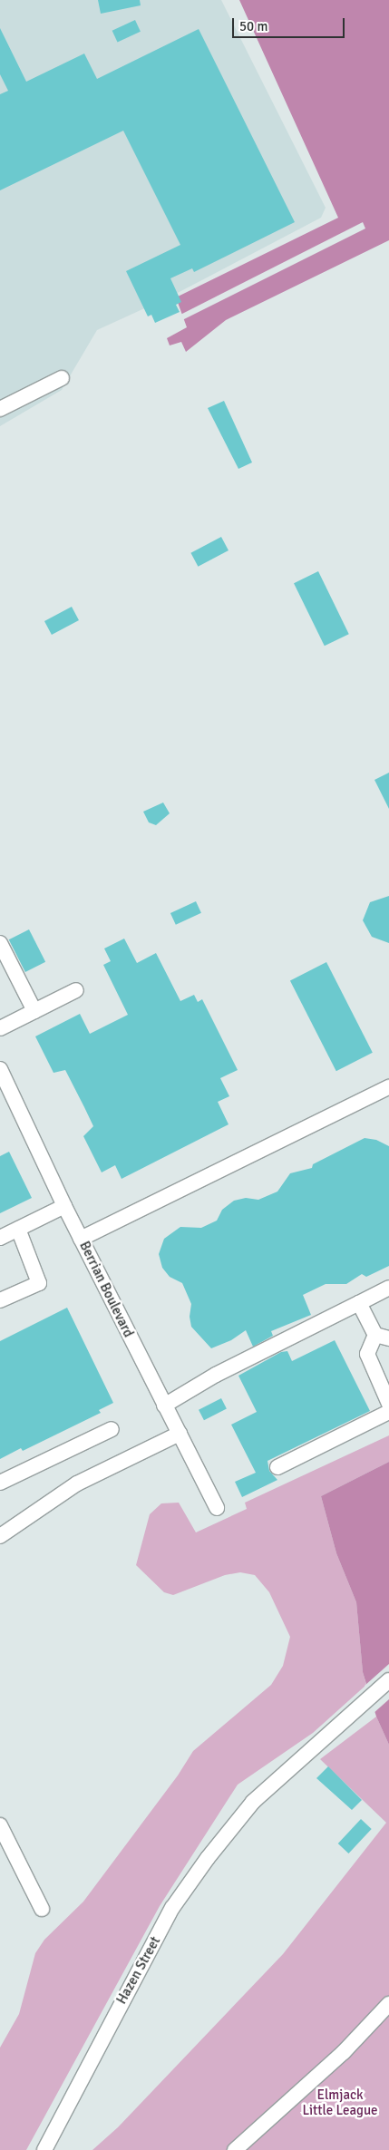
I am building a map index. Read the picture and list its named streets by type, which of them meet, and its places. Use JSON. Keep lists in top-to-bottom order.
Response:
{
  "streets": {
    "street": ["Berrian Boulevard", "Hazen Street"]
  },
  "parks": ["Elmjack Little League"],
  "scale_bar": "50 m"
}
